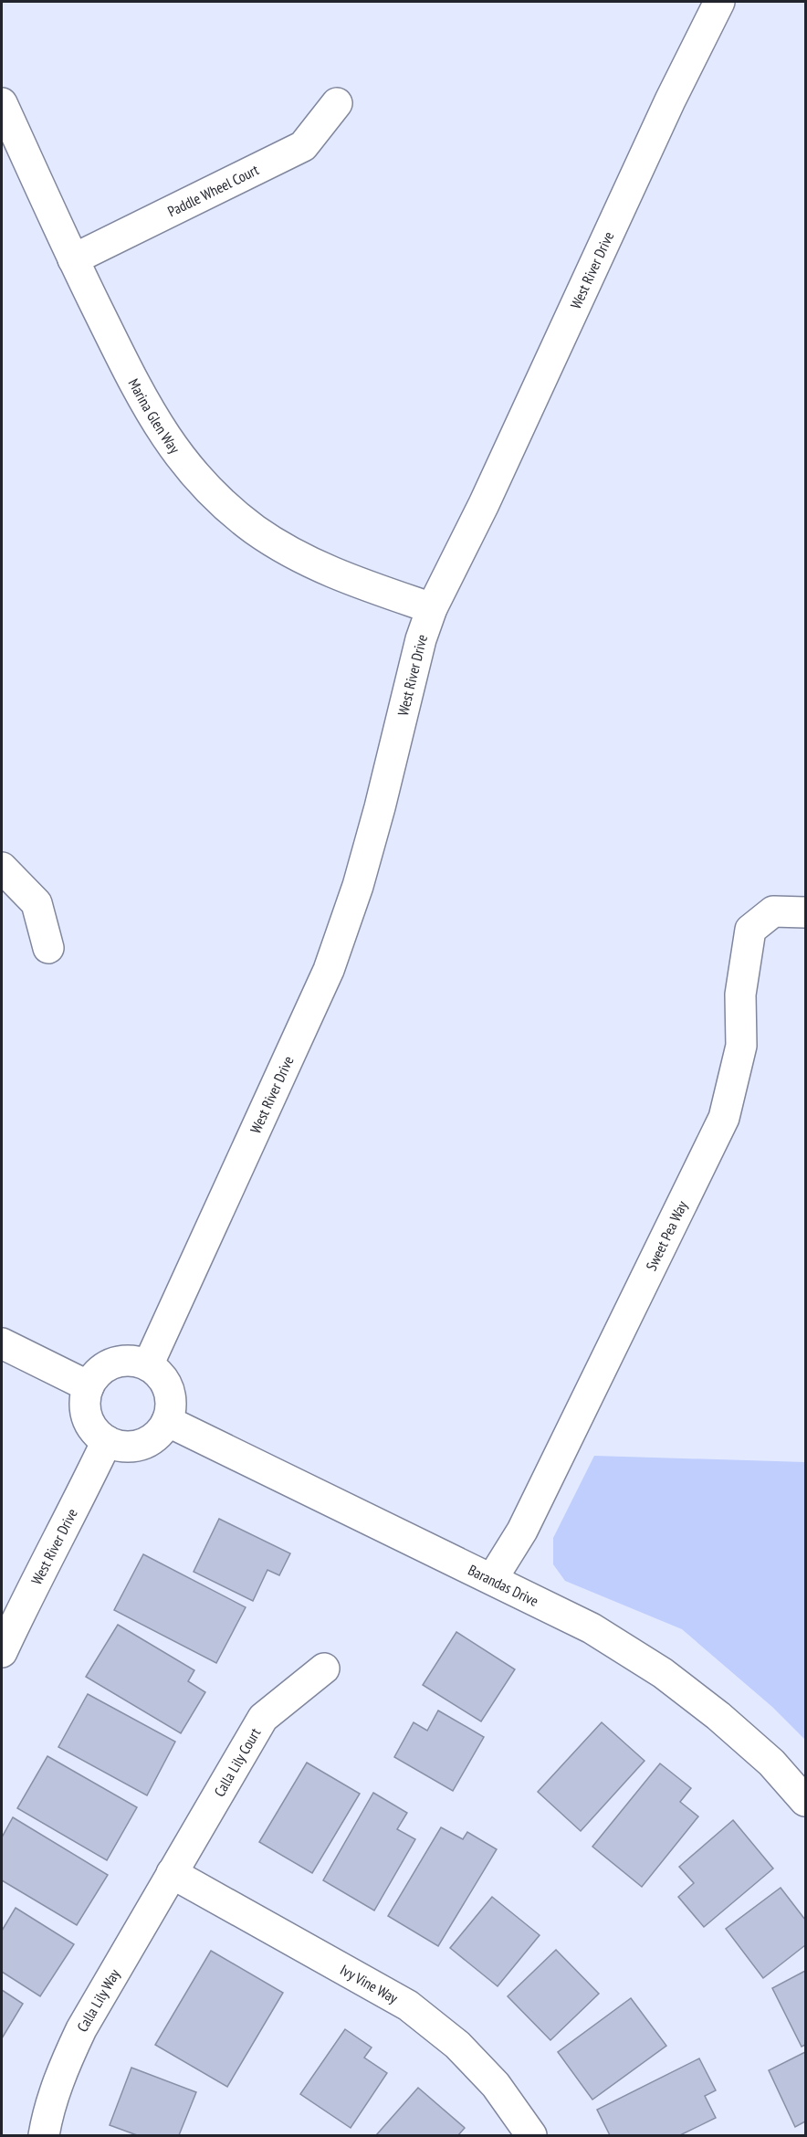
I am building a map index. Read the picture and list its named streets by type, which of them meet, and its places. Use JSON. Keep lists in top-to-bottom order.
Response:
{
  "streets": {
    "street": [
      "Paddle Wheel Court",
      "West River Drive",
      "Marina Glen Way",
      "Sweet Pea Way",
      "Barandas Drive",
      "Calla Lily Court",
      "Ivy Vine Way",
      "Calla Lily Way"
    ]
  },
  "crossings": [
    ["Paddle Wheel Court", "Marina Glen Way"],
    ["West River Drive", "Marina Glen Way"],
    ["West River Drive", "Barandas Drive"],
    ["Sweet Pea Way", "Barandas Drive"],
    ["Calla Lily Court", "Ivy Vine Way"],
    ["Calla Lily Court", "Calla Lily Way"],
    ["Ivy Vine Way", "Calla Lily Way"]
  ]
}
